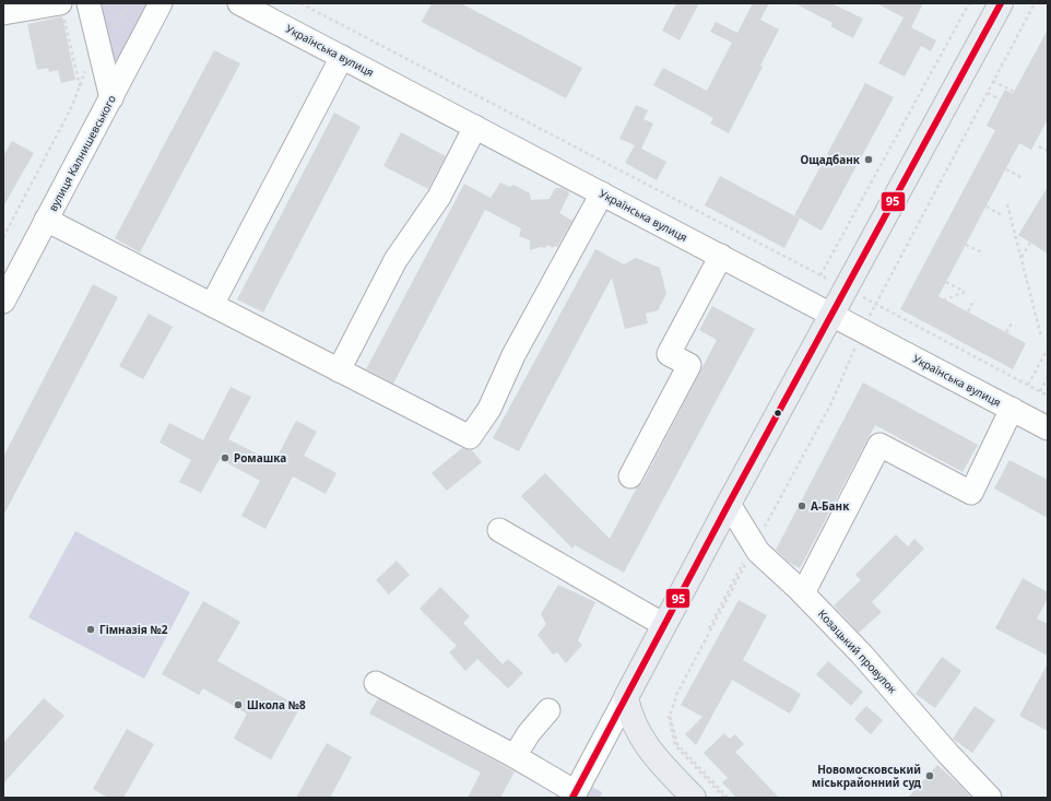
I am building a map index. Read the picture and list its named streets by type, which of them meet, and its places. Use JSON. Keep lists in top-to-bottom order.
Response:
{
  "streets": {
    "street": ["Українська вулиця", "вулиця Калнишевського", "Козацький провулок"]
  },
  "places": [
    "Ощадбанк",
    "Ромашка",
    "А-Банк",
    "Гімназія №2",
    "Школа №8",
    "Новомосковський міськрайонний суд"
  ],
  "lines": ["transit line 95"]
}
